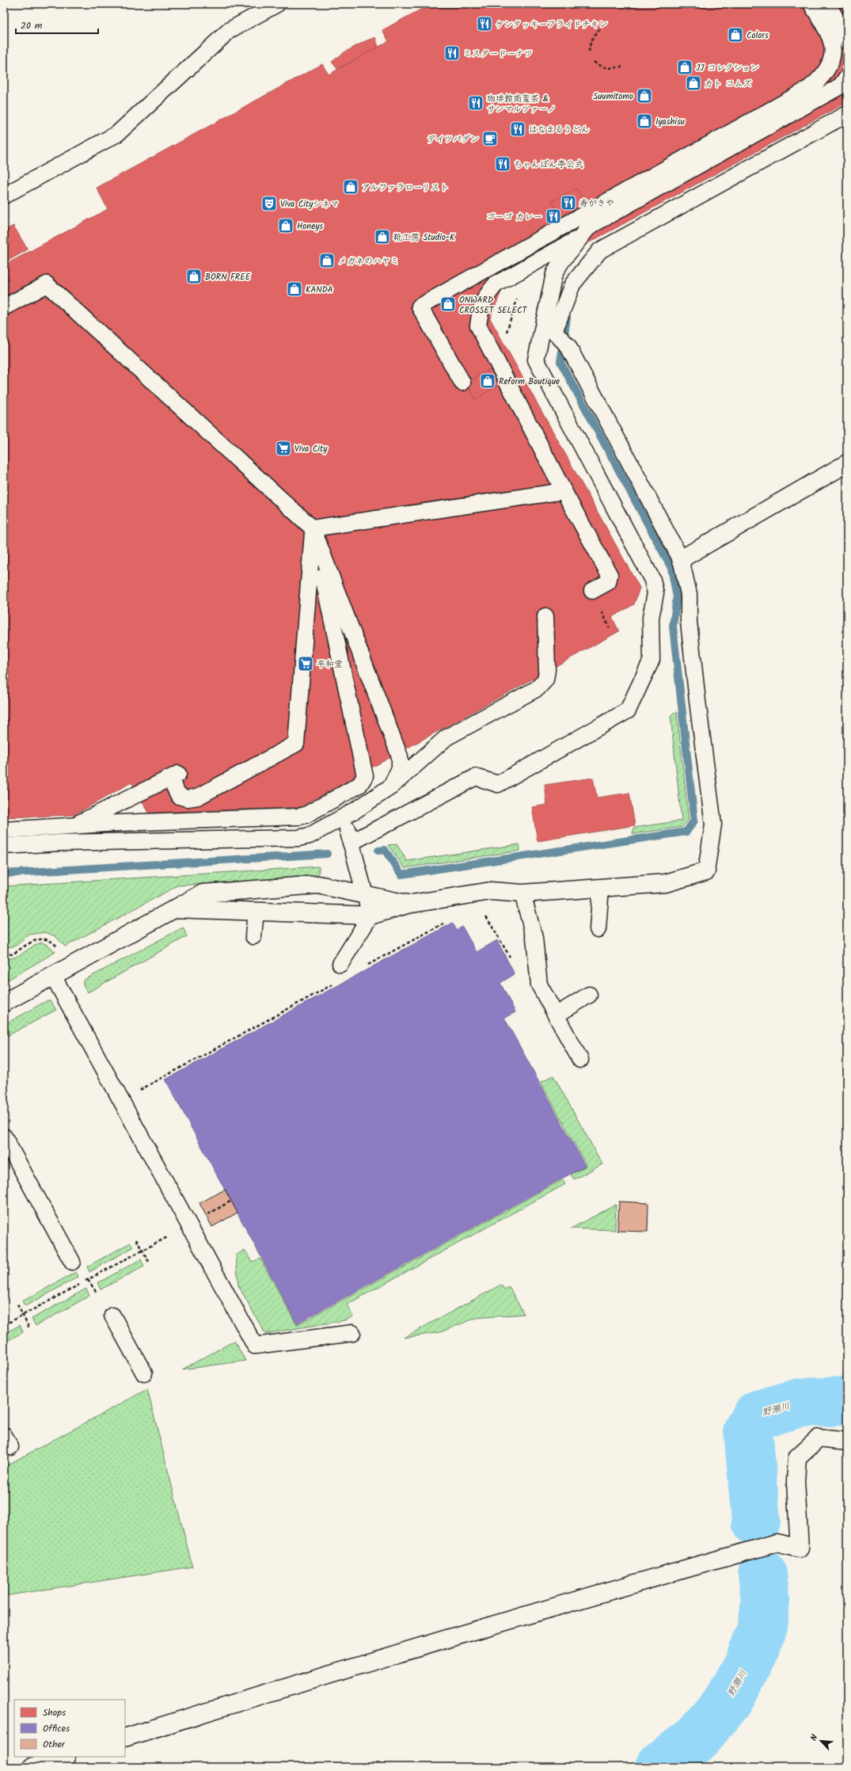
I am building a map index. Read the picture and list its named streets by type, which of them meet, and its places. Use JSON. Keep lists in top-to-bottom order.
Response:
{
  "water": ["野瀬川"],
  "places": {
    "restaurant": [
      "ケンタッキーフライドチキン",
      "ミスタードーナツ",
      "珈琲館南蛮茶 & サンマルツァーノ",
      "はなまるうどん",
      "ちゃんぽん亭公式",
      "寿がきや",
      "ゴーゴ カレー"
    ],
    "shop": [
      "Colors",
      "JJ コレクション",
      "カト コムズ",
      "Suumitomo",
      "Iyashisu",
      "アルワァラローリスト",
      "Honeys",
      "靴工房 Studio-K",
      "メガネのハヤミ",
      "BORN FREE",
      "KANDA",
      "ONWARD CROSSET SELECT",
      "Reform Boutique"
    ],
    "cafe": ["デイツパダン"],
    "theatre": ["Viva Cityシネマ"],
    "supermarket": ["Viva City", "平和堂"]
  },
  "legend": ["Shops", "Offices", "Other"],
  "scale_bar": "20 m",
  "north": "top left"
}
